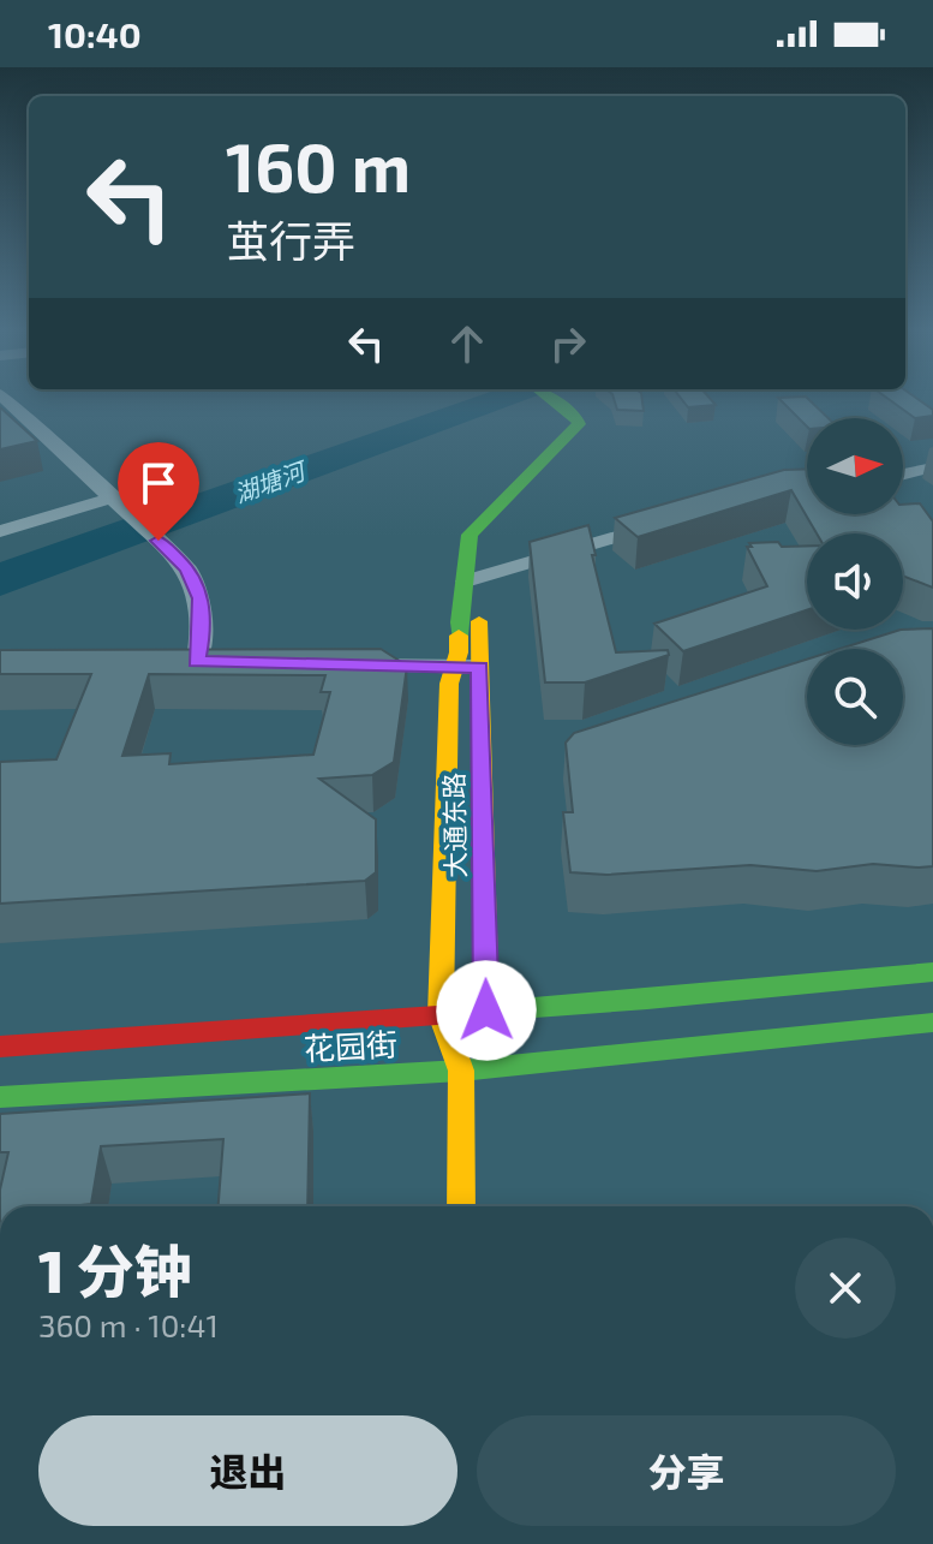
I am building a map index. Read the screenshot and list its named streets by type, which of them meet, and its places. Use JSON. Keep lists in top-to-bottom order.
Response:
{
  "streets": {
    "street": ["大通东路", "花园街"]
  },
  "crossings": [
    ["大通东路", "花园街"]
  ],
  "water": ["湖塘河"],
  "north": "right",
  "page": {
    "status": "10:40",
    "turn": ["160 m", "茧行弄"],
    "heading": ["1 分钟", "360 m · 10:41"],
    "buttons": ["退出", "分享"]
  }
}
